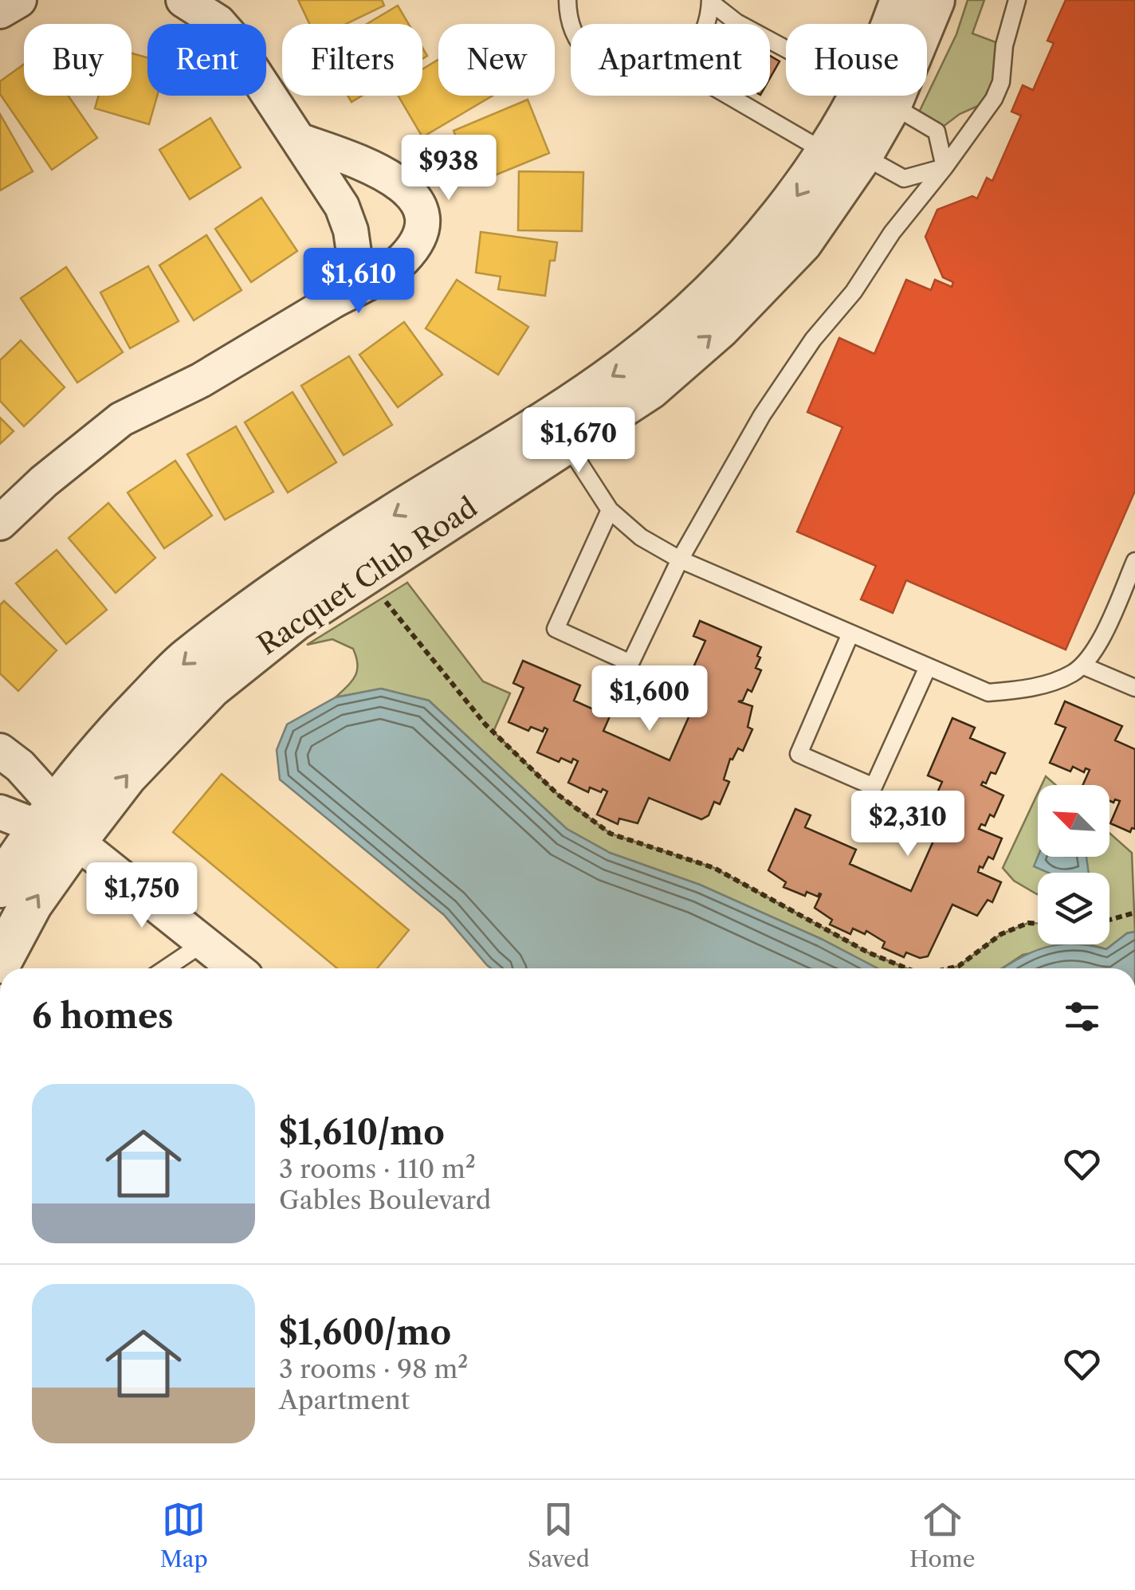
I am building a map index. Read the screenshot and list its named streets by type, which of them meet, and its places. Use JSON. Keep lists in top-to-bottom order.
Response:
{
  "streets": {
    "street": ["Racquet Club Road"]
  },
  "north": "top left",
  "page": {
    "chip": [
      "Buy",
      "Rent",
      "Filters",
      "New",
      "Apartment",
      "House"
    ],
    "price": [
      "$938",
      "$1,610",
      "$1,670",
      "$1,600",
      "$2,310",
      "$1,750"
    ],
    "heading": "6 homes",
    "list": [
      {
        "name": "$1,610/mo",
        "note": "3 rooms · 110 m² · Gables Boulevard"
      },
      {
        "name": "$1,600/mo",
        "note": "3 rooms · 98 m² · Apartment"
      }
    ],
    "tabs": ["Map", "Saved", "Home"]
  }
}
